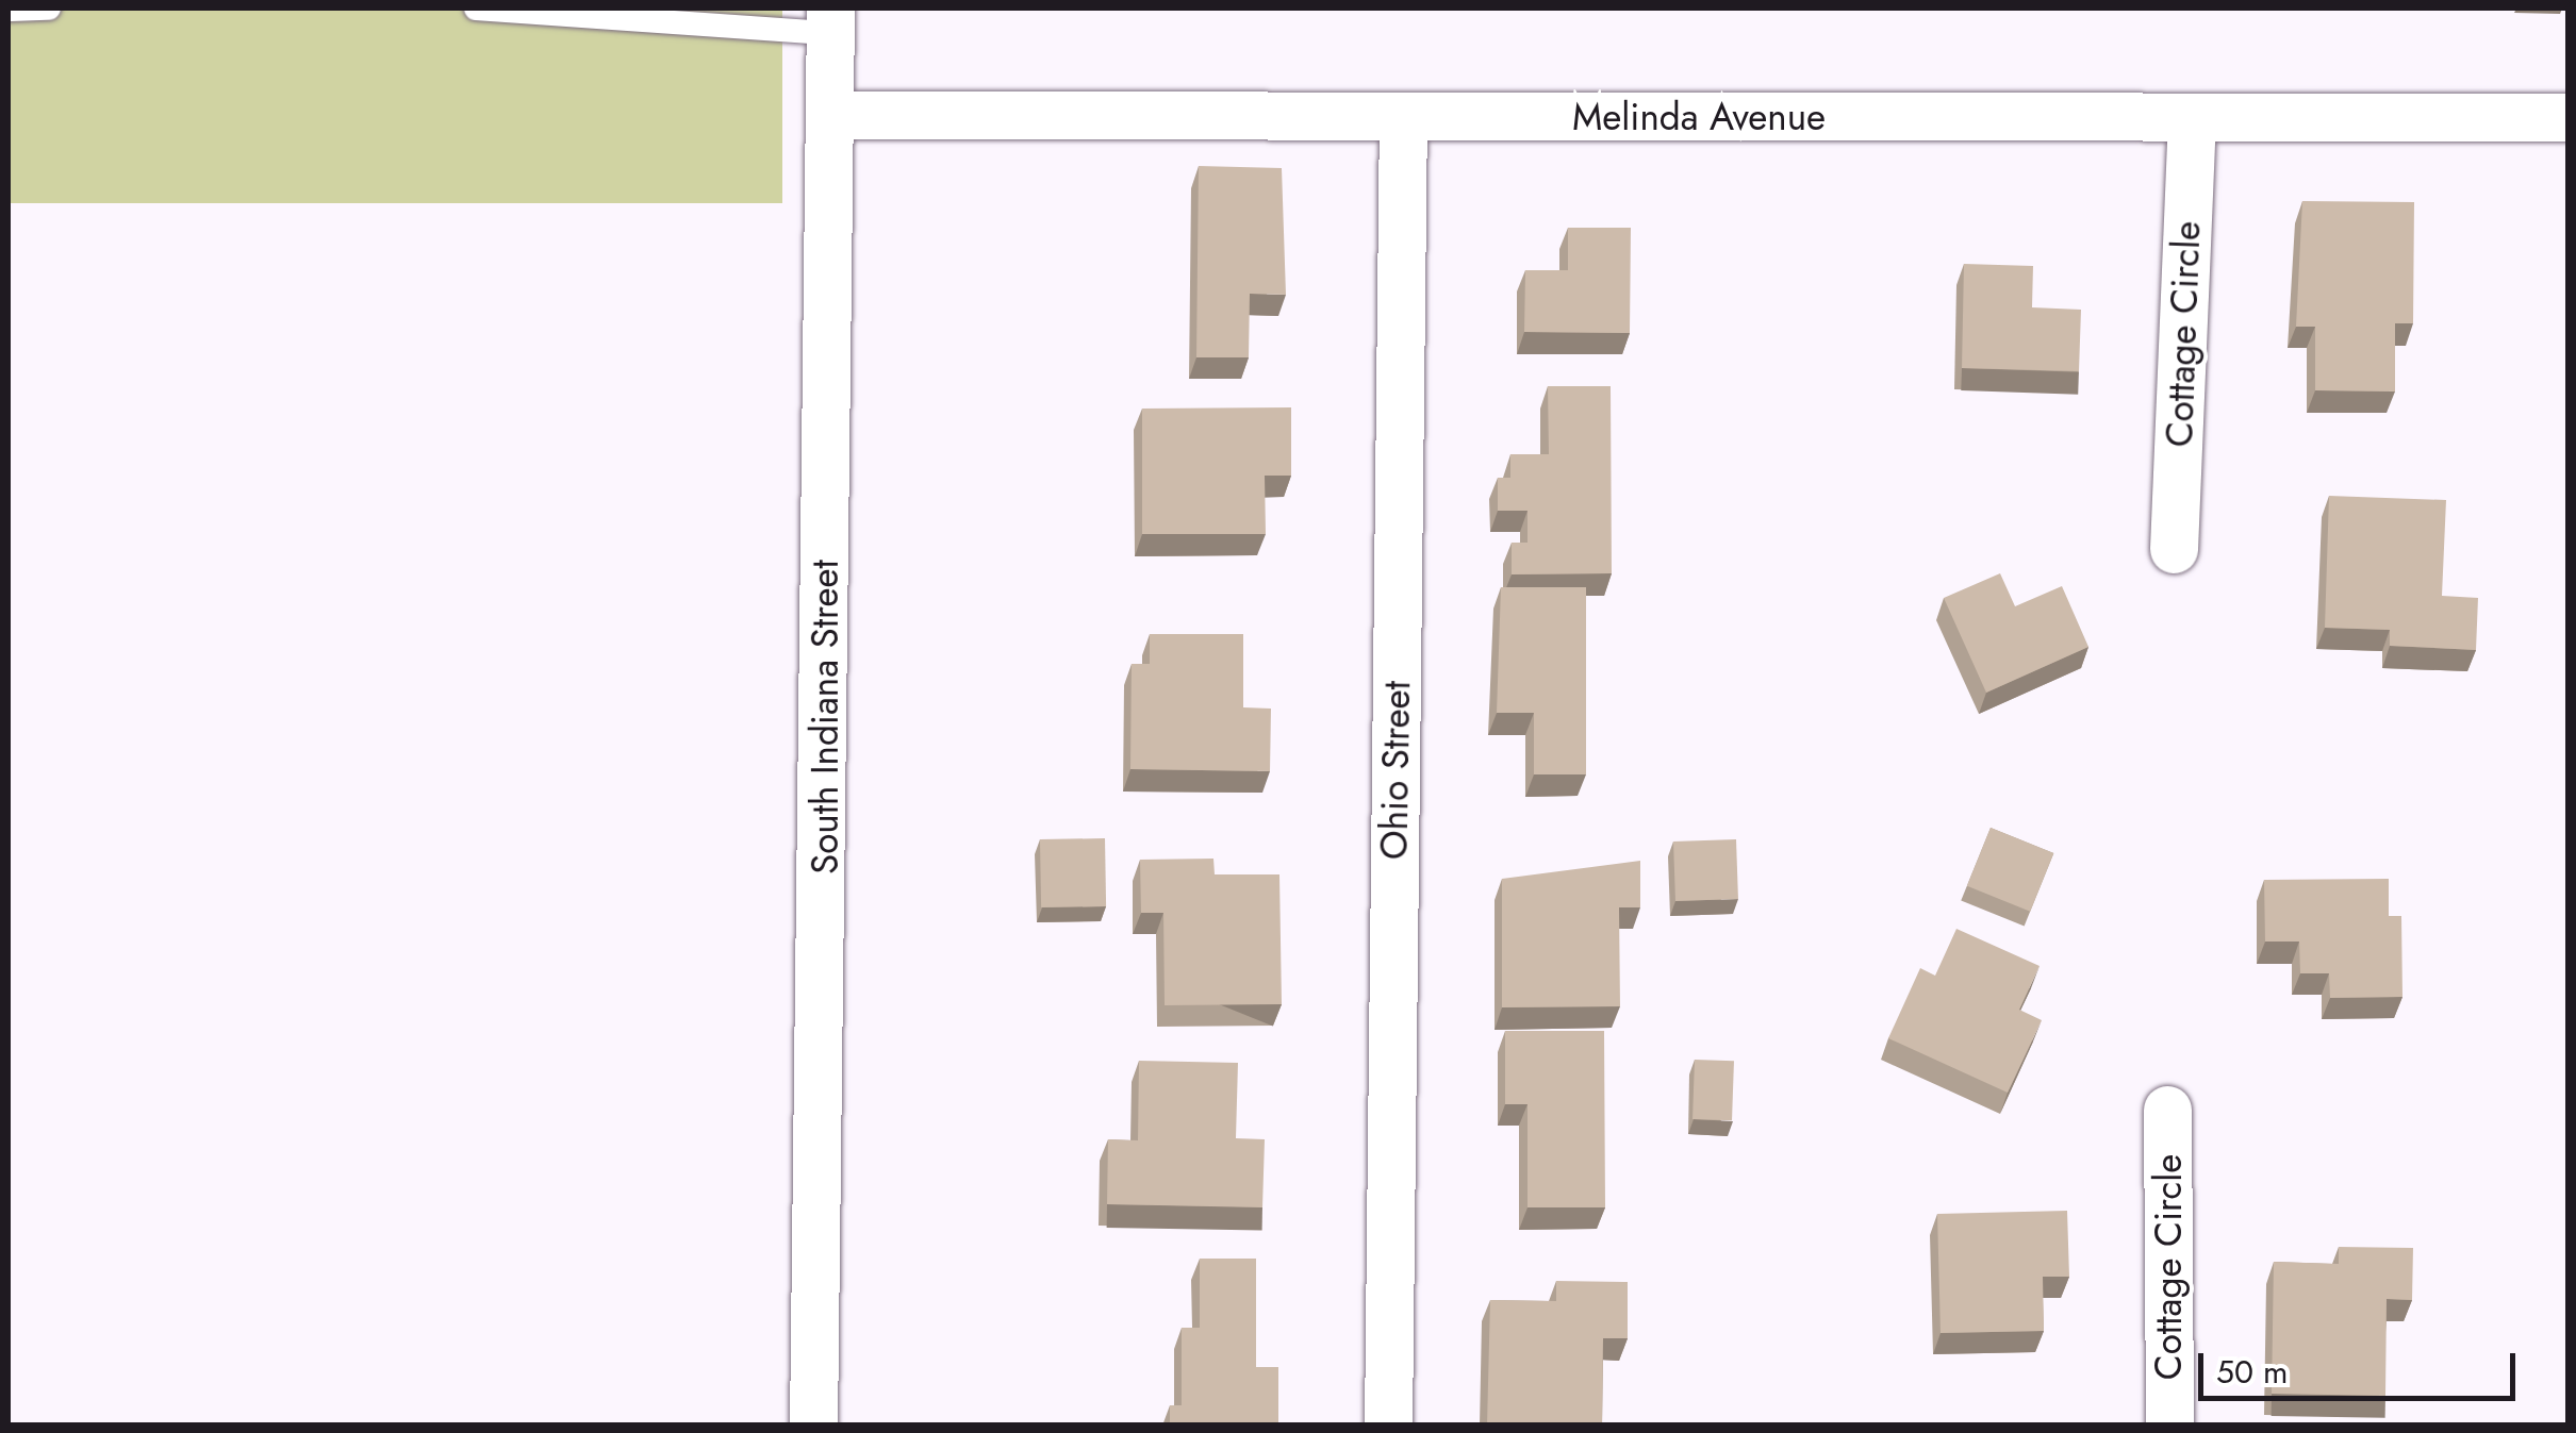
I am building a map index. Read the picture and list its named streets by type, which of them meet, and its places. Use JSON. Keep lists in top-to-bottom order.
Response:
{
  "streets": {
    "street": [
      "Melinda Avenue",
      "Cottage Circle",
      "South Indiana Street",
      "Ohio Street"
    ]
  },
  "crossings": [
    ["Melinda Avenue", "Cottage Circle"],
    ["Melinda Avenue", "South Indiana Street"],
    ["Melinda Avenue", "Ohio Street"]
  ],
  "scale_bar": "50 m"
}
